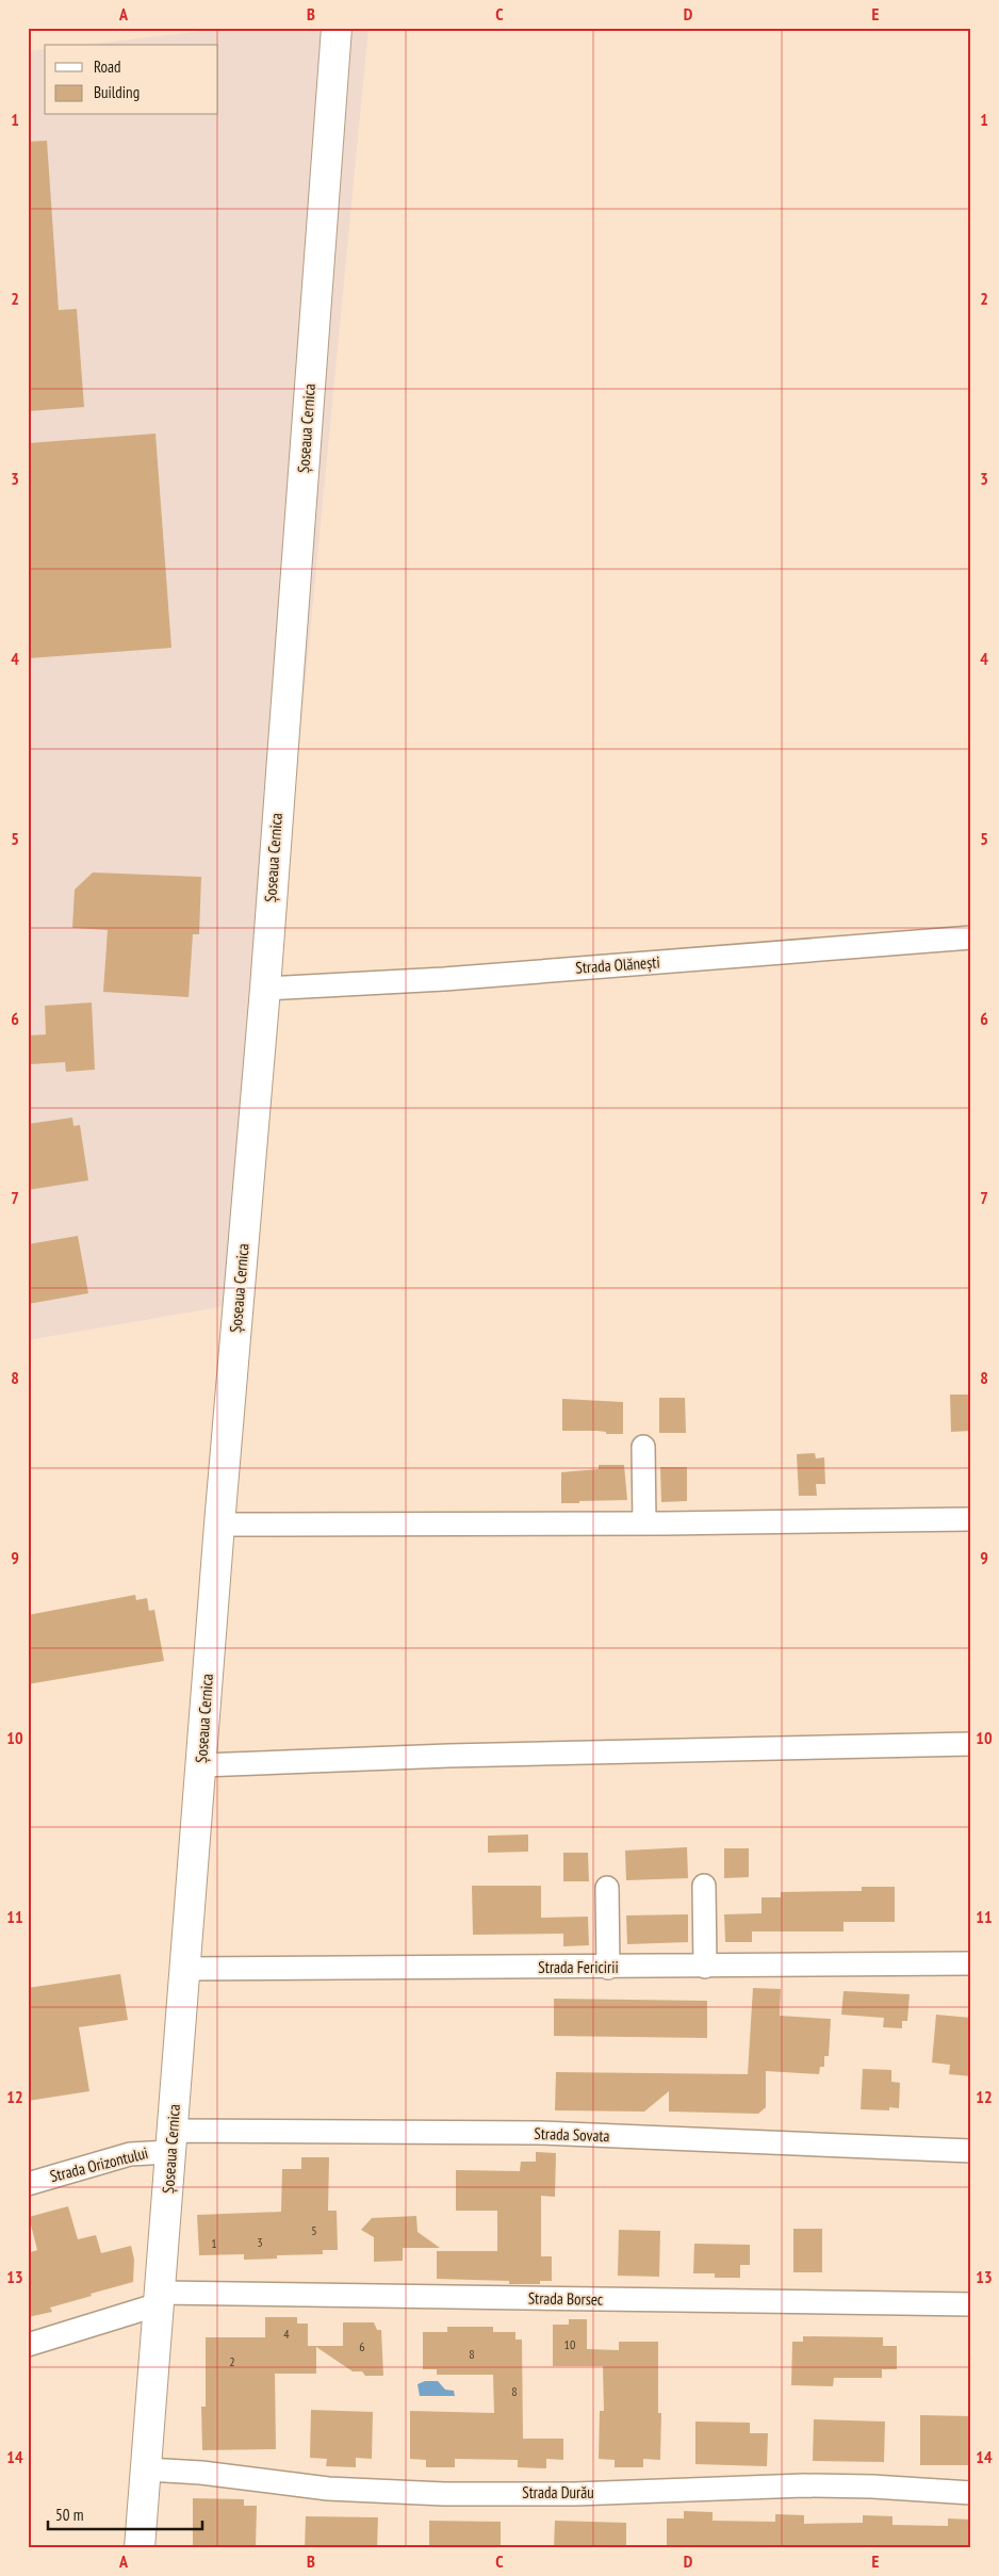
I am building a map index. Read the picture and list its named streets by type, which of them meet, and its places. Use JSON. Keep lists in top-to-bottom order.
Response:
{
  "streets": {
    "street": [
      "Șoseaua Cernica",
      "Strada Olănești",
      "Strada Fericirii",
      "Strada Sovata",
      "Strada Orizontului",
      "Strada Borsec",
      "Strada Durău"
    ]
  },
  "crossings": [
    ["Șoseaua Cernica", "Strada Olănești"],
    ["Șoseaua Cernica", "Strada Fericirii"],
    ["Șoseaua Cernica", "Strada Sovata"],
    ["Șoseaua Cernica", "Strada Orizontului"],
    ["Șoseaua Cernica", "Strada Borsec"],
    ["Șoseaua Cernica", "Strada Durău"],
    ["Strada Sovata", "Strada Orizontului"]
  ],
  "house_numbers": [
    "5",
    "3",
    "1",
    "4",
    "10",
    "6",
    "8",
    "2",
    "8"
  ],
  "legend": ["Road", "Building"],
  "scale_bar": "50 m",
  "grid": {
    "columns": [
      "A",
      "B",
      "C",
      "D",
      "E"
    ],
    "rows": [
      "1",
      "2",
      "3",
      "4",
      "5",
      "6",
      "7",
      "8",
      "9",
      "10",
      "11",
      "12",
      "13",
      "14"
    ]
  }
}
